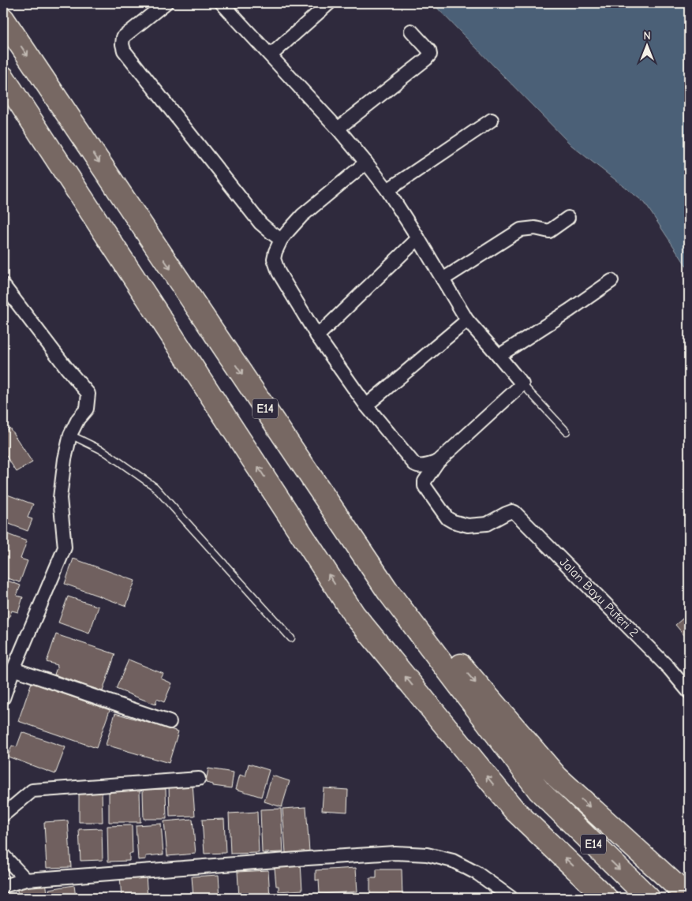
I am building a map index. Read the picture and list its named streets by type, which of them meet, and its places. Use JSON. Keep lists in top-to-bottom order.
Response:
{
  "streets": {
    "highway": ["E14"],
    "street": ["Jalan Bayu Puteri 2"]
  },
  "north": "top"
}
